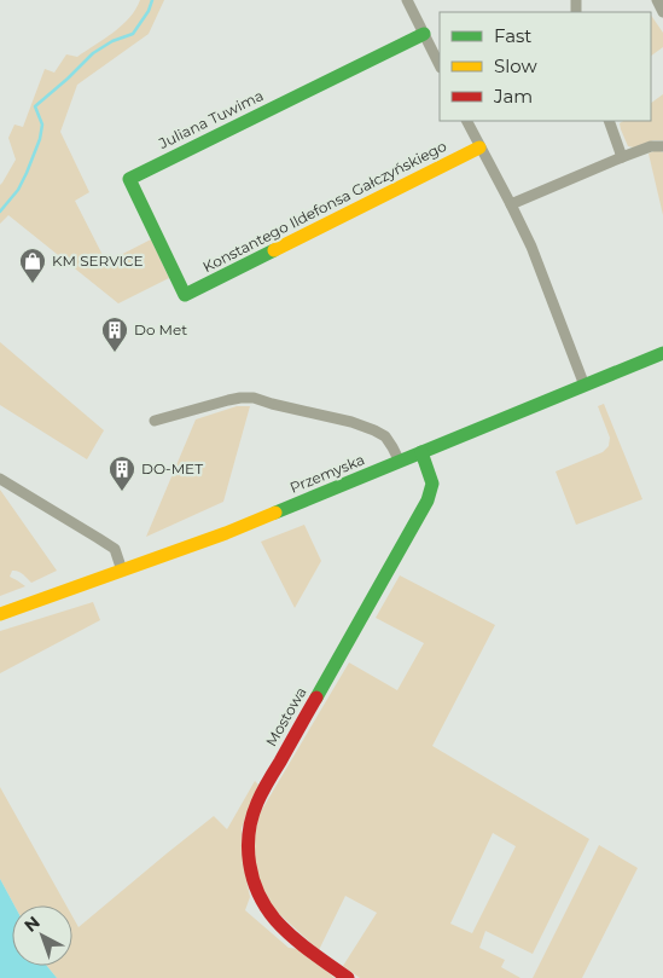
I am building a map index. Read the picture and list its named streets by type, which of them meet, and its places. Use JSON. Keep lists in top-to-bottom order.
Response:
{
  "streets": {
    "street": [
      "Juliana Tuwima",
      "Konstantego Ildefonsa Gałczyńskiego",
      "Przemyska",
      "Mostowa"
    ]
  },
  "crossings": [
    ["Juliana Tuwima", "Konstantego Ildefonsa Gałczyńskiego"],
    ["Przemyska", "Mostowa"]
  ],
  "places": {
    "shop": ["KM SERVICE"],
    "building": ["Do Met", "DO-MET"]
  },
  "legend": ["Fast", "Slow", "Jam"],
  "north": "top left"
}
